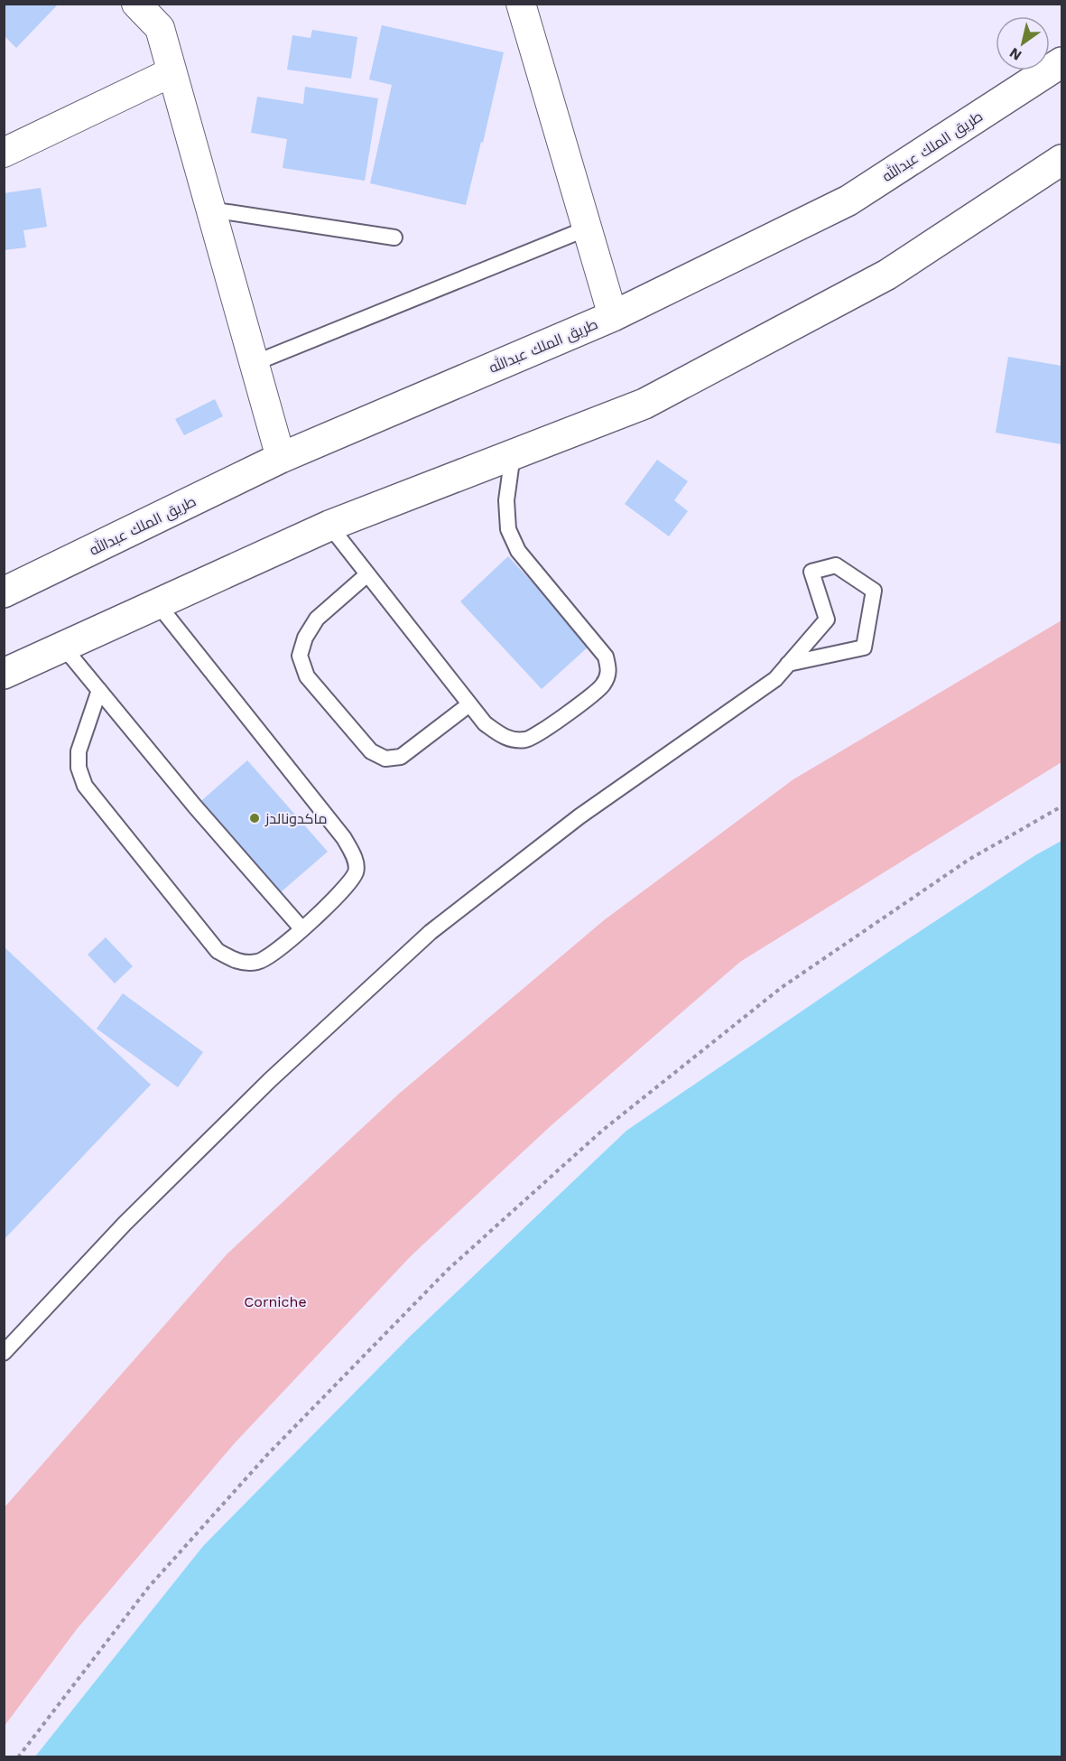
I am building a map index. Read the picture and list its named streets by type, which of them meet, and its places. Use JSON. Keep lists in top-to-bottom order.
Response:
{
  "streets": {
    "street": ["طريق الملك عبدالله"]
  },
  "parks": ["Corniche"],
  "places": ["ماكدونالدز"],
  "north": "bottom left"
}
